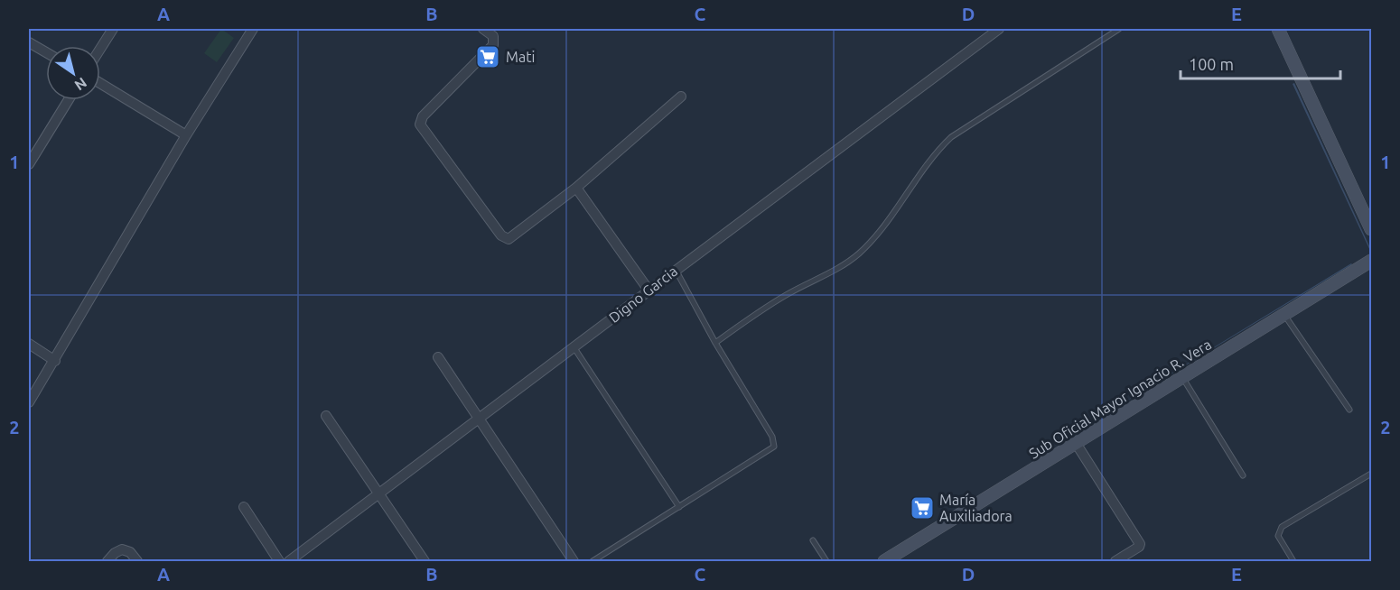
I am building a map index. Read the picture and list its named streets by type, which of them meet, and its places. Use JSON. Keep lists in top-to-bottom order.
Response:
{
  "streets": {
    "street": ["Digno Garcia", "Sub Oficial Mayor Ignacio R. Vera"]
  },
  "places": {
    "supermarket": ["Mati", "María Auxiliadora"]
  },
  "scale_bar": "100 m",
  "north": "bottom right",
  "grid": {
    "columns": [
      "A",
      "B",
      "C",
      "D",
      "E"
    ],
    "rows": ["1", "2"]
  }
}
